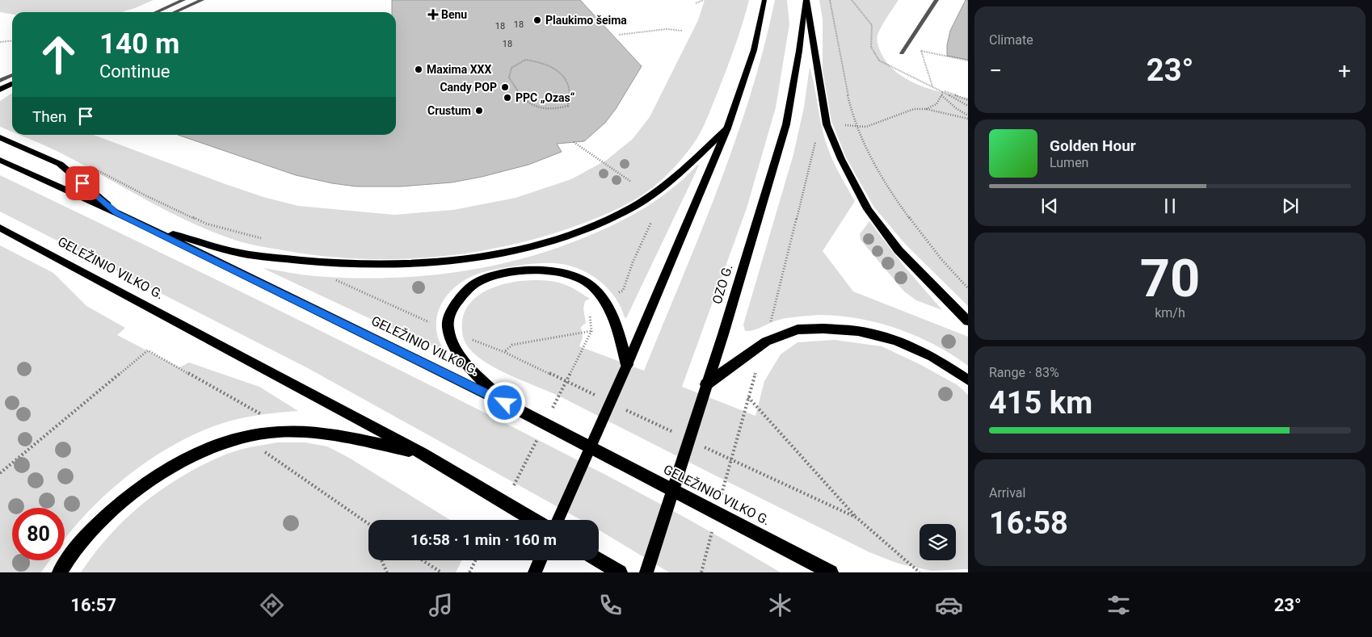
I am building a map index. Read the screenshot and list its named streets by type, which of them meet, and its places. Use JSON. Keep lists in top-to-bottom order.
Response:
{
  "streets": {
    "highway": ["GELEŽINIO VILKO G."],
    "main road": ["OZO G."]
  },
  "places": {
    "health": ["Benu"],
    "other": [
      "Plaukimo šeima",
      "Maxima XXX",
      "Candy POP",
      "PPC „Ozas“",
      "Crustum"
    ]
  },
  "house_numbers": ["18", "18", "18"],
  "page": {
    "tile": [
      "Climate",
      ["70", "km/h"],
      ["Range · 83%", "415 km"],
      ["Arrival", "16:58"]
    ],
    "turn": ["140 m", "Continue"],
    "heat": ["−", "23°", "+"],
    "then": "Then",
    "song": ["Golden Hour", "Lumen"],
    "limit": "80",
    "trip": "16:58 · 1 min · 160 m",
    "tabs": ["16:57", "23°"]
  }
}
